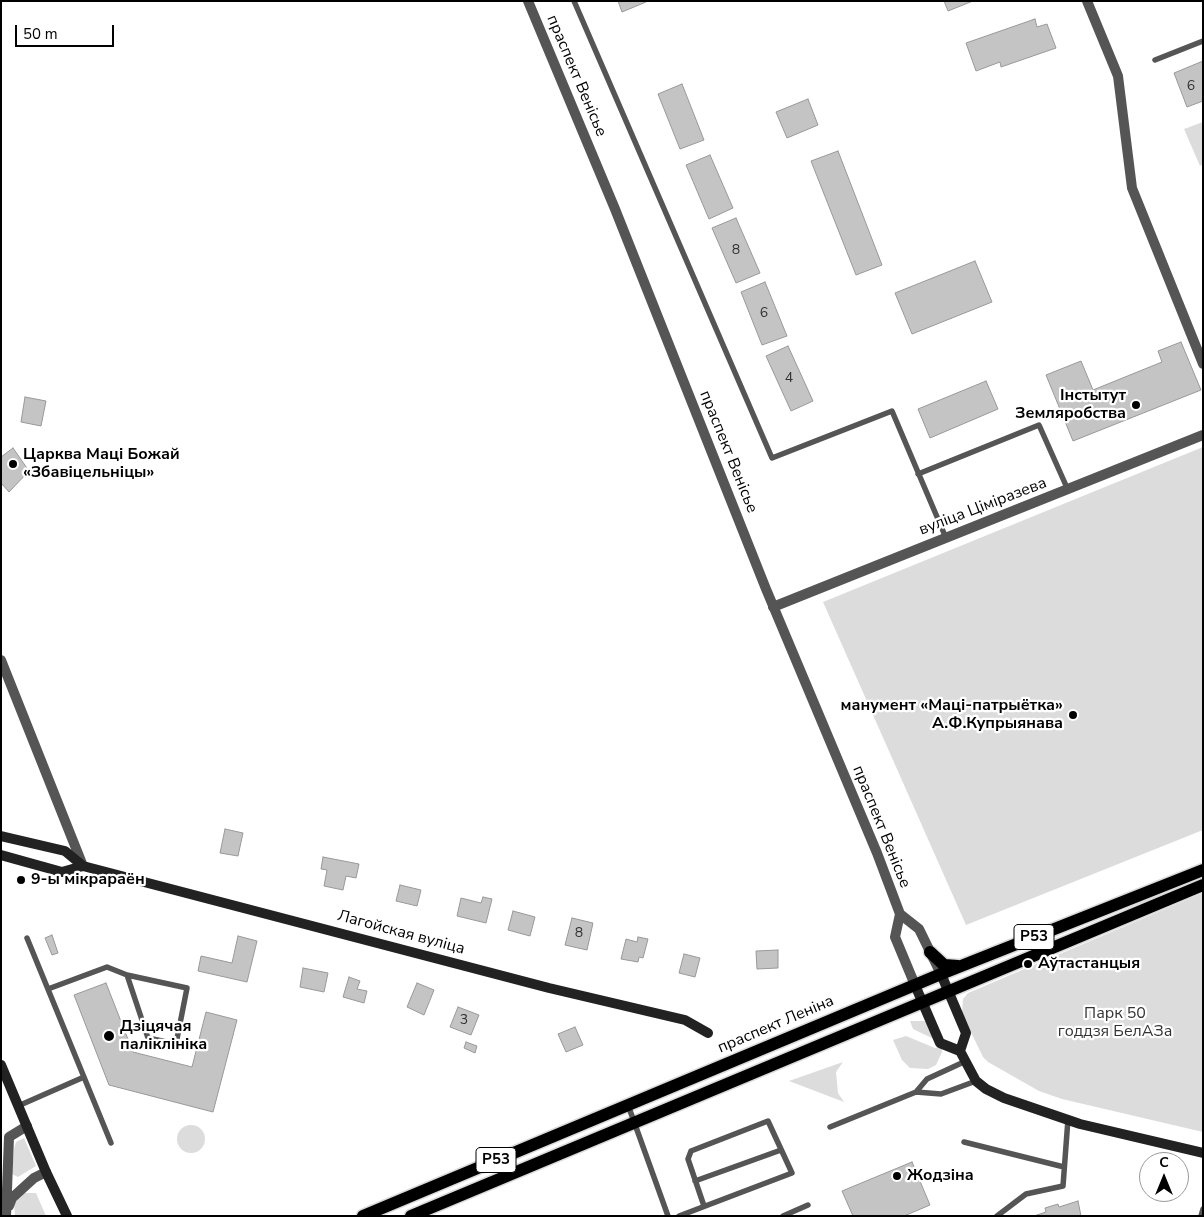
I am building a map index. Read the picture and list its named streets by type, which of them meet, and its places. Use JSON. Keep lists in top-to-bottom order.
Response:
{
  "streets": {
    "main road": ["Лагойская вуліца", "Р53", "праспект Леніна"],
    "street": ["праспект Венісье", "вуліца Ціміразева"]
  },
  "crossings": [
    ["праспект Венісье", "вуліца Ціміразева"],
    ["праспект Венісье", "праспект Леніна"]
  ],
  "parks": ["Парк 50 годдзя БелАЗа"],
  "places": [
    "Інстытут Земляробства",
    "Царква Маці Божай «Збавіцельніцы»",
    "манумент «Маці-патрыётка» А.Ф.Купрыянава",
    "9-ы мікрараён",
    "Аўтастанцыя",
    "Дзіцячая паліклініка",
    "Жодзіна"
  ],
  "house_numbers": [
    "6",
    "8",
    "6",
    "4",
    "8",
    "3"
  ],
  "scale_bar": "50 m",
  "north": "top"
}
